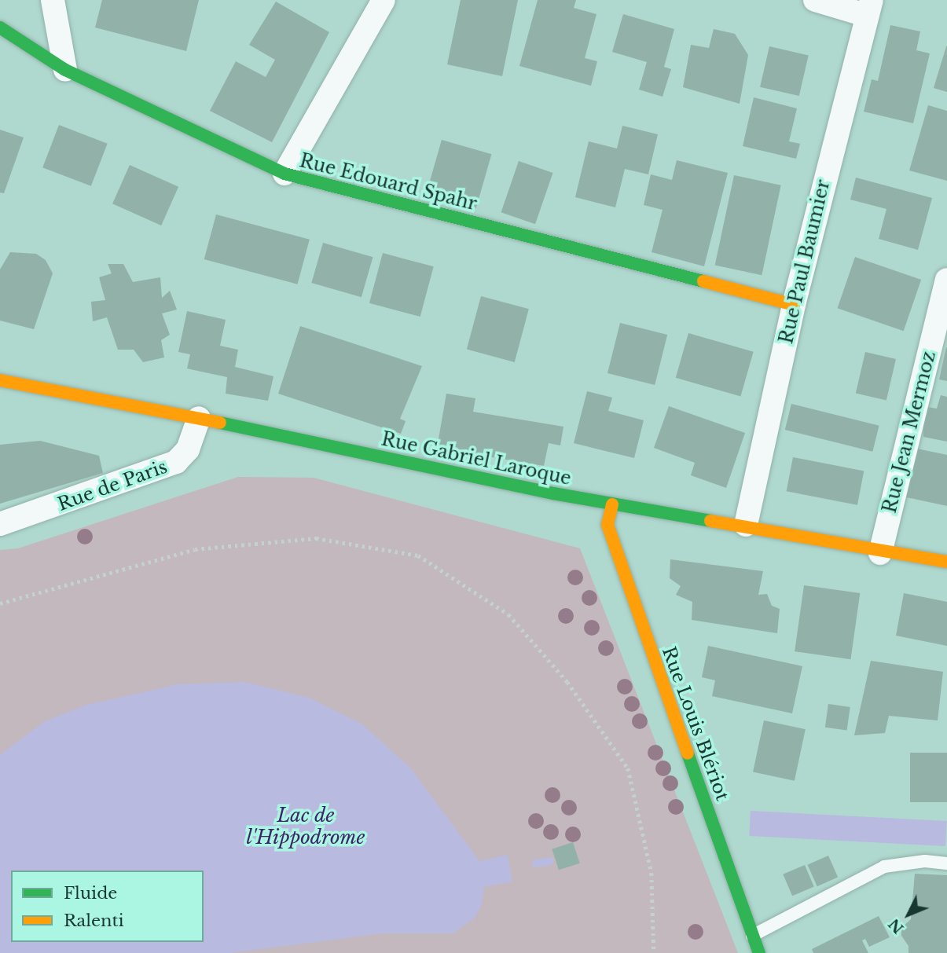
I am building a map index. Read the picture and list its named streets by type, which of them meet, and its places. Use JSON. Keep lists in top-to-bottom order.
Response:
{
  "streets": {
    "street": [
      "Rue Edouard Spahr",
      "Rue Paul Baumier",
      "Rue Jean Mermoz",
      "Rue Gabriel Laroque",
      "Rue de Paris",
      "Rue Louis Blériot"
    ]
  },
  "crossings": [
    ["Rue Edouard Spahr", "Rue Paul Baumier"],
    ["Rue Paul Baumier", "Rue Gabriel Laroque"],
    ["Rue Jean Mermoz", "Rue Gabriel Laroque"],
    ["Rue Gabriel Laroque", "Rue de Paris"],
    ["Rue Gabriel Laroque", "Rue Louis Blériot"]
  ],
  "water": ["Lac de l'Hippodrome"],
  "legend": ["Fluide", "Ralenti"],
  "north": "bottom left"
}
